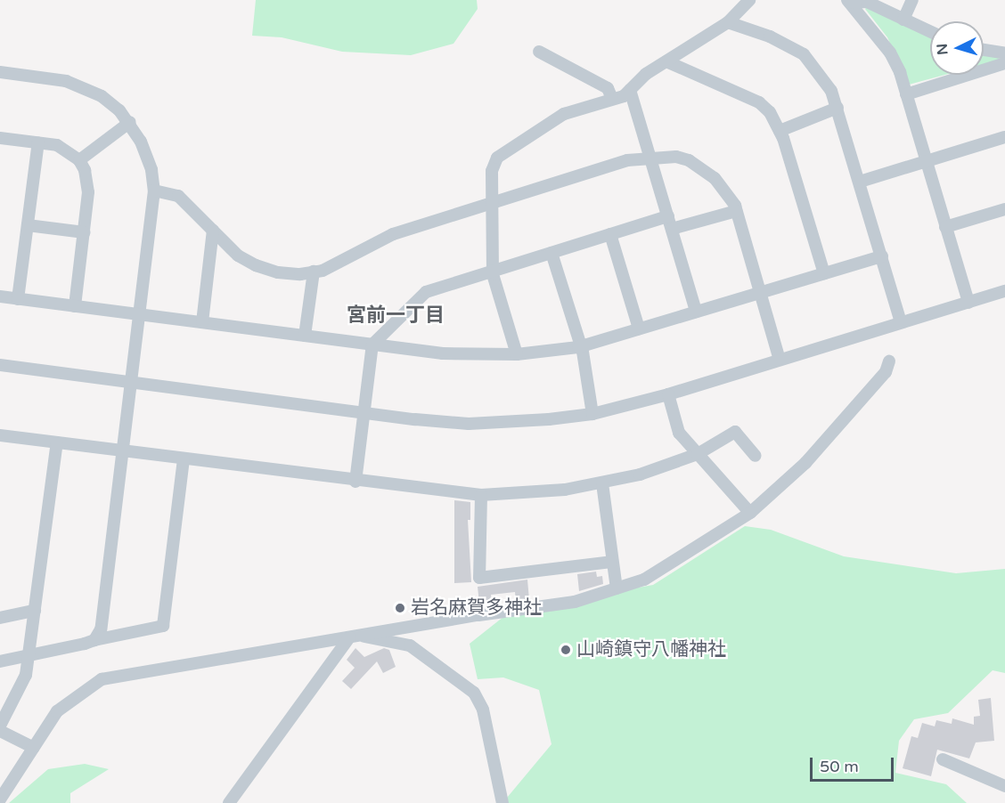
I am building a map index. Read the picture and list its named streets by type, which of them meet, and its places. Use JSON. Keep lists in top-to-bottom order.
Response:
{
  "districts": ["宮前一丁目"],
  "places": ["岩名麻賀多神社", "山崎鎮守八幡神社"],
  "scale_bar": "50 m",
  "north": "left"
}
